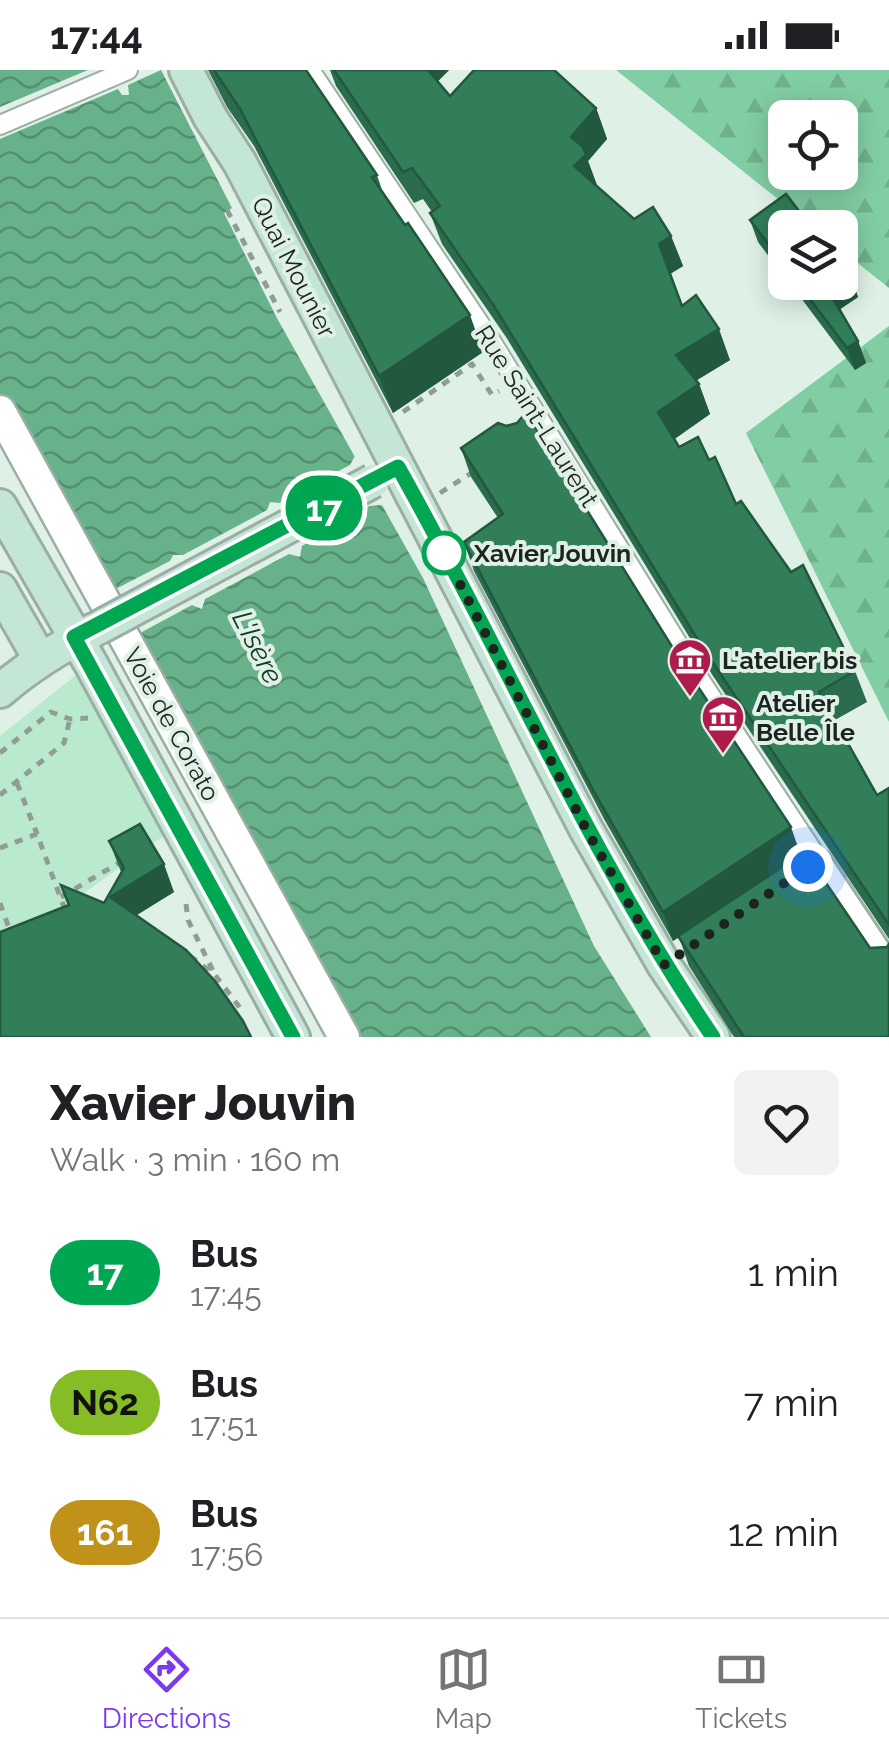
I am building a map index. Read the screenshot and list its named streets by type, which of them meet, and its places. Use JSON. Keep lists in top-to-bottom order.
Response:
{
  "streets": {
    "main road": ["Quai Mounier"],
    "street": ["Rue Saint-Laurent", "Voie de Corato"]
  },
  "water": ["L'Isère"],
  "places": {
    "other": ["Xavier Jouvin"],
    "museum": ["L'atelier bis", "Atelier Belle Île"]
  },
  "lines": ["bus line 17"],
  "page": {
    "status": "17:44",
    "on_map": "17",
    "heading": ["Xavier Jouvin", "Walk · 3 min · 160 m"],
    "list": [
      {
        "mark": "17",
        "name": "Bus",
        "note": "17:45",
        "value": "1 min"
      },
      {
        "mark": "N62",
        "name": "Bus",
        "note": "17:51",
        "value": "7 min"
      },
      {
        "mark": "161",
        "name": "Bus",
        "note": "17:56",
        "value": "12 min"
      }
    ],
    "tabs": ["Directions", "Map", "Tickets"]
  }
}
